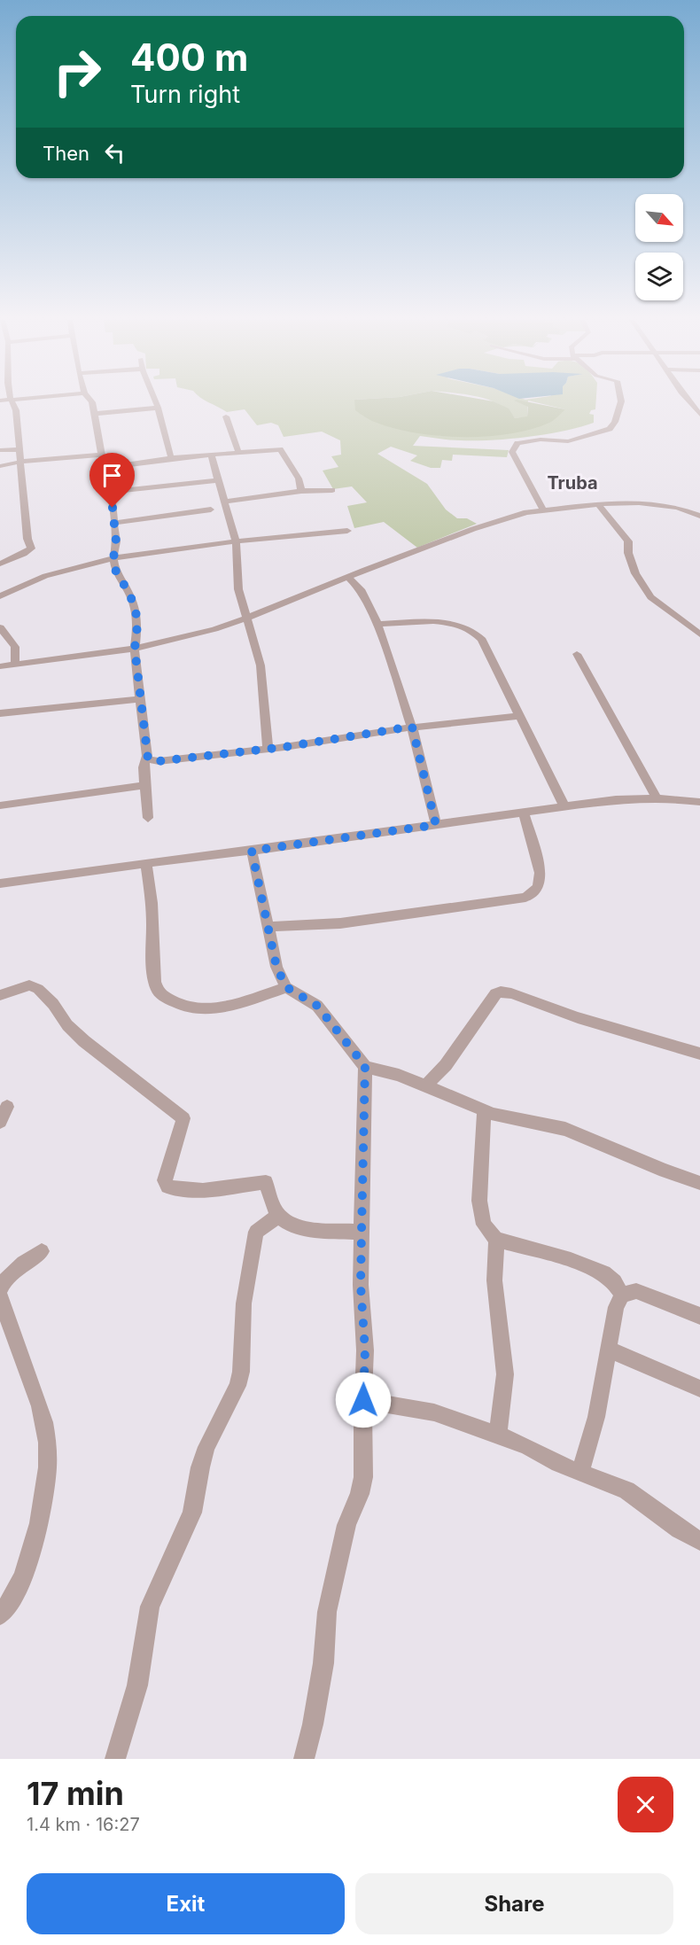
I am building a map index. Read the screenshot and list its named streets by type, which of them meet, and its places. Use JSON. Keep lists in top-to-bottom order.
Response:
{
  "districts": ["Truba"],
  "north": "bottom right",
  "page": {
    "turn": ["400 m", "Turn right"],
    "then": "Then",
    "heading": ["17 min", "1.4 km · 16:27"],
    "buttons": ["Exit", "Share"]
  }
}
